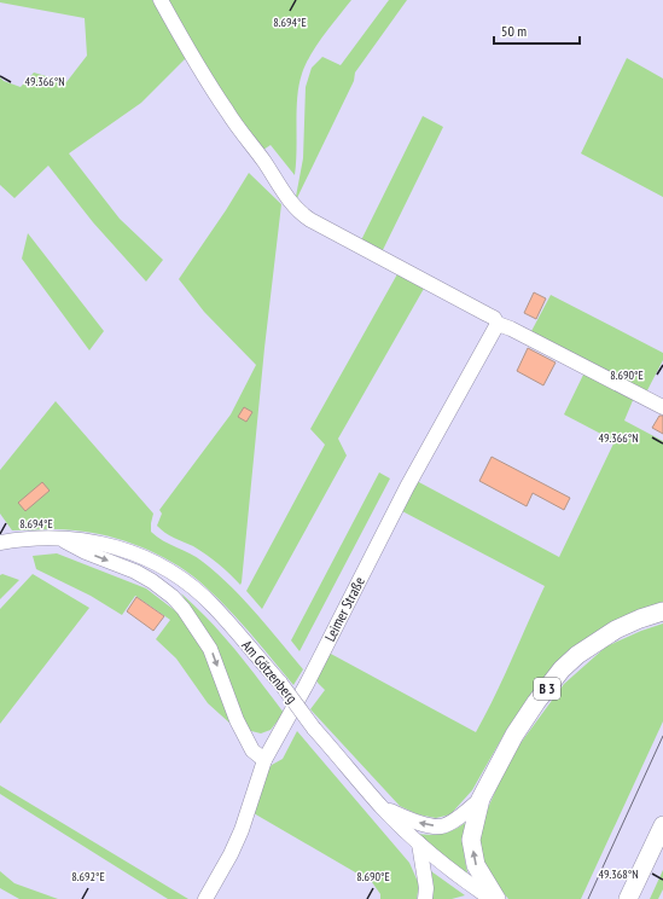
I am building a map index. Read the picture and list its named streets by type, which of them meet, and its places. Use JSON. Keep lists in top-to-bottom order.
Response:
{
  "streets": {
    "main road": ["B 3"],
    "street": ["Leimer Straße", "Am Götzenberg"]
  },
  "scale_bar": "50 m",
  "coordinates": [
    "8.694°E",
    "49.366°N",
    "8.690°E",
    "49.368°N",
    "8.692°E"
  ]
}
